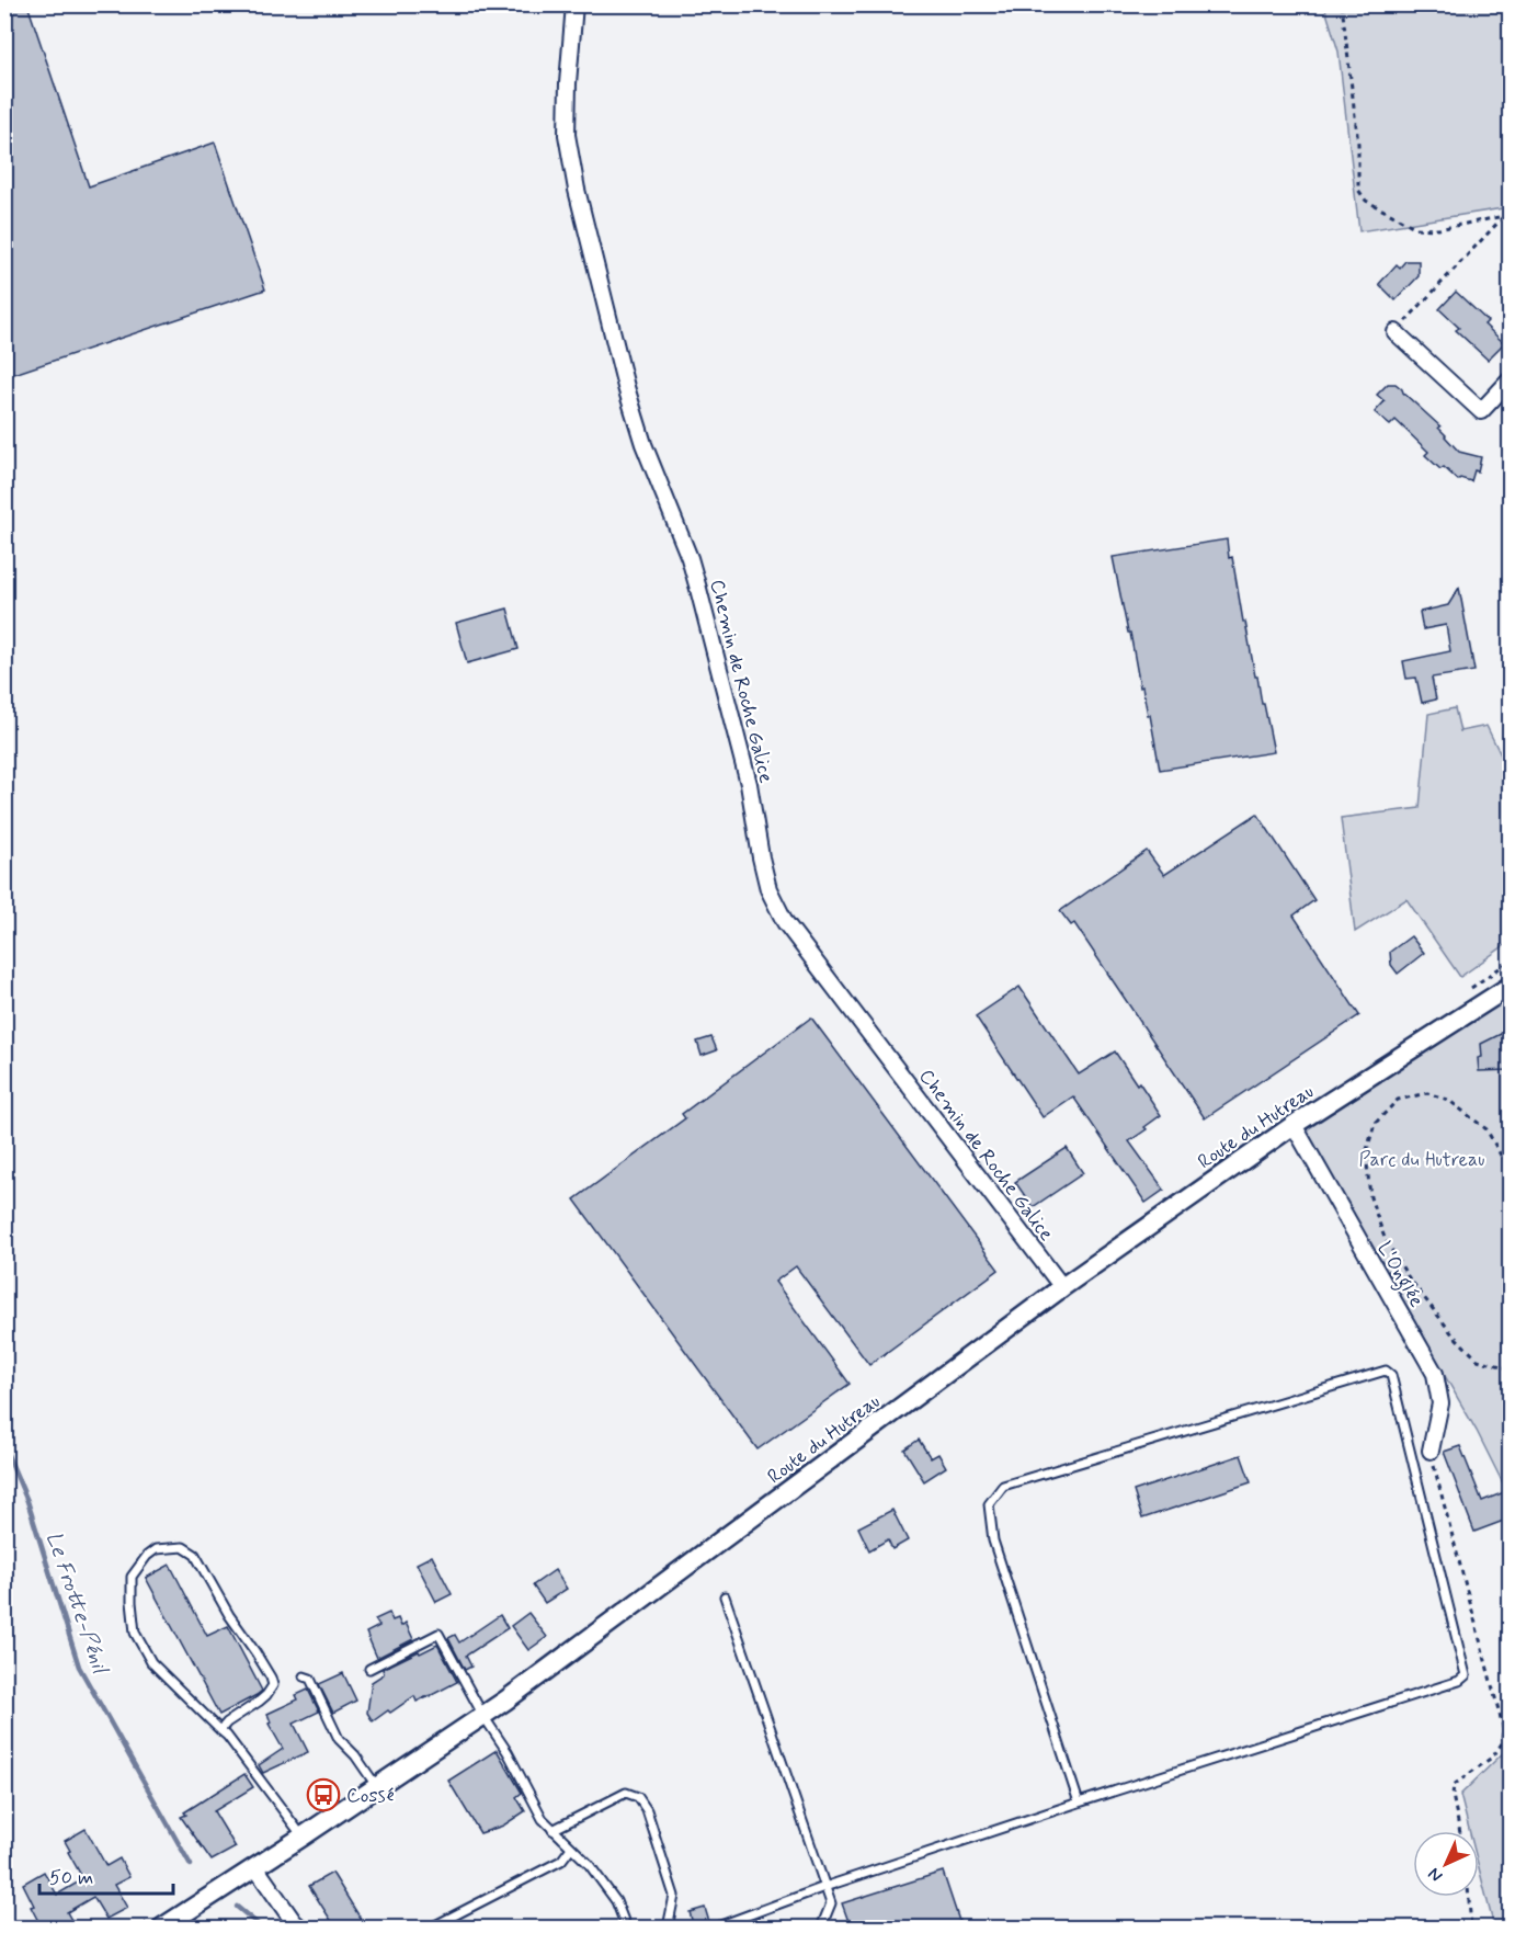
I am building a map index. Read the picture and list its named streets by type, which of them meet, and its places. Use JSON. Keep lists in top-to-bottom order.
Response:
{
  "streets": {
    "street": ["Chemin de Roche Galice", "Route du Hutreau", "L'Onglée"]
  },
  "crossings": [
    ["Chemin de Roche Galice", "Route du Hutreau"],
    ["Route du Hutreau", "L'Onglée"]
  ],
  "water": ["Le Frotte-Pénil"],
  "parks": ["Parc du Hutreau"],
  "places": {
    "bus stop": ["Cossé"]
  },
  "scale_bar": "50 m",
  "north": "bottom left"
}
